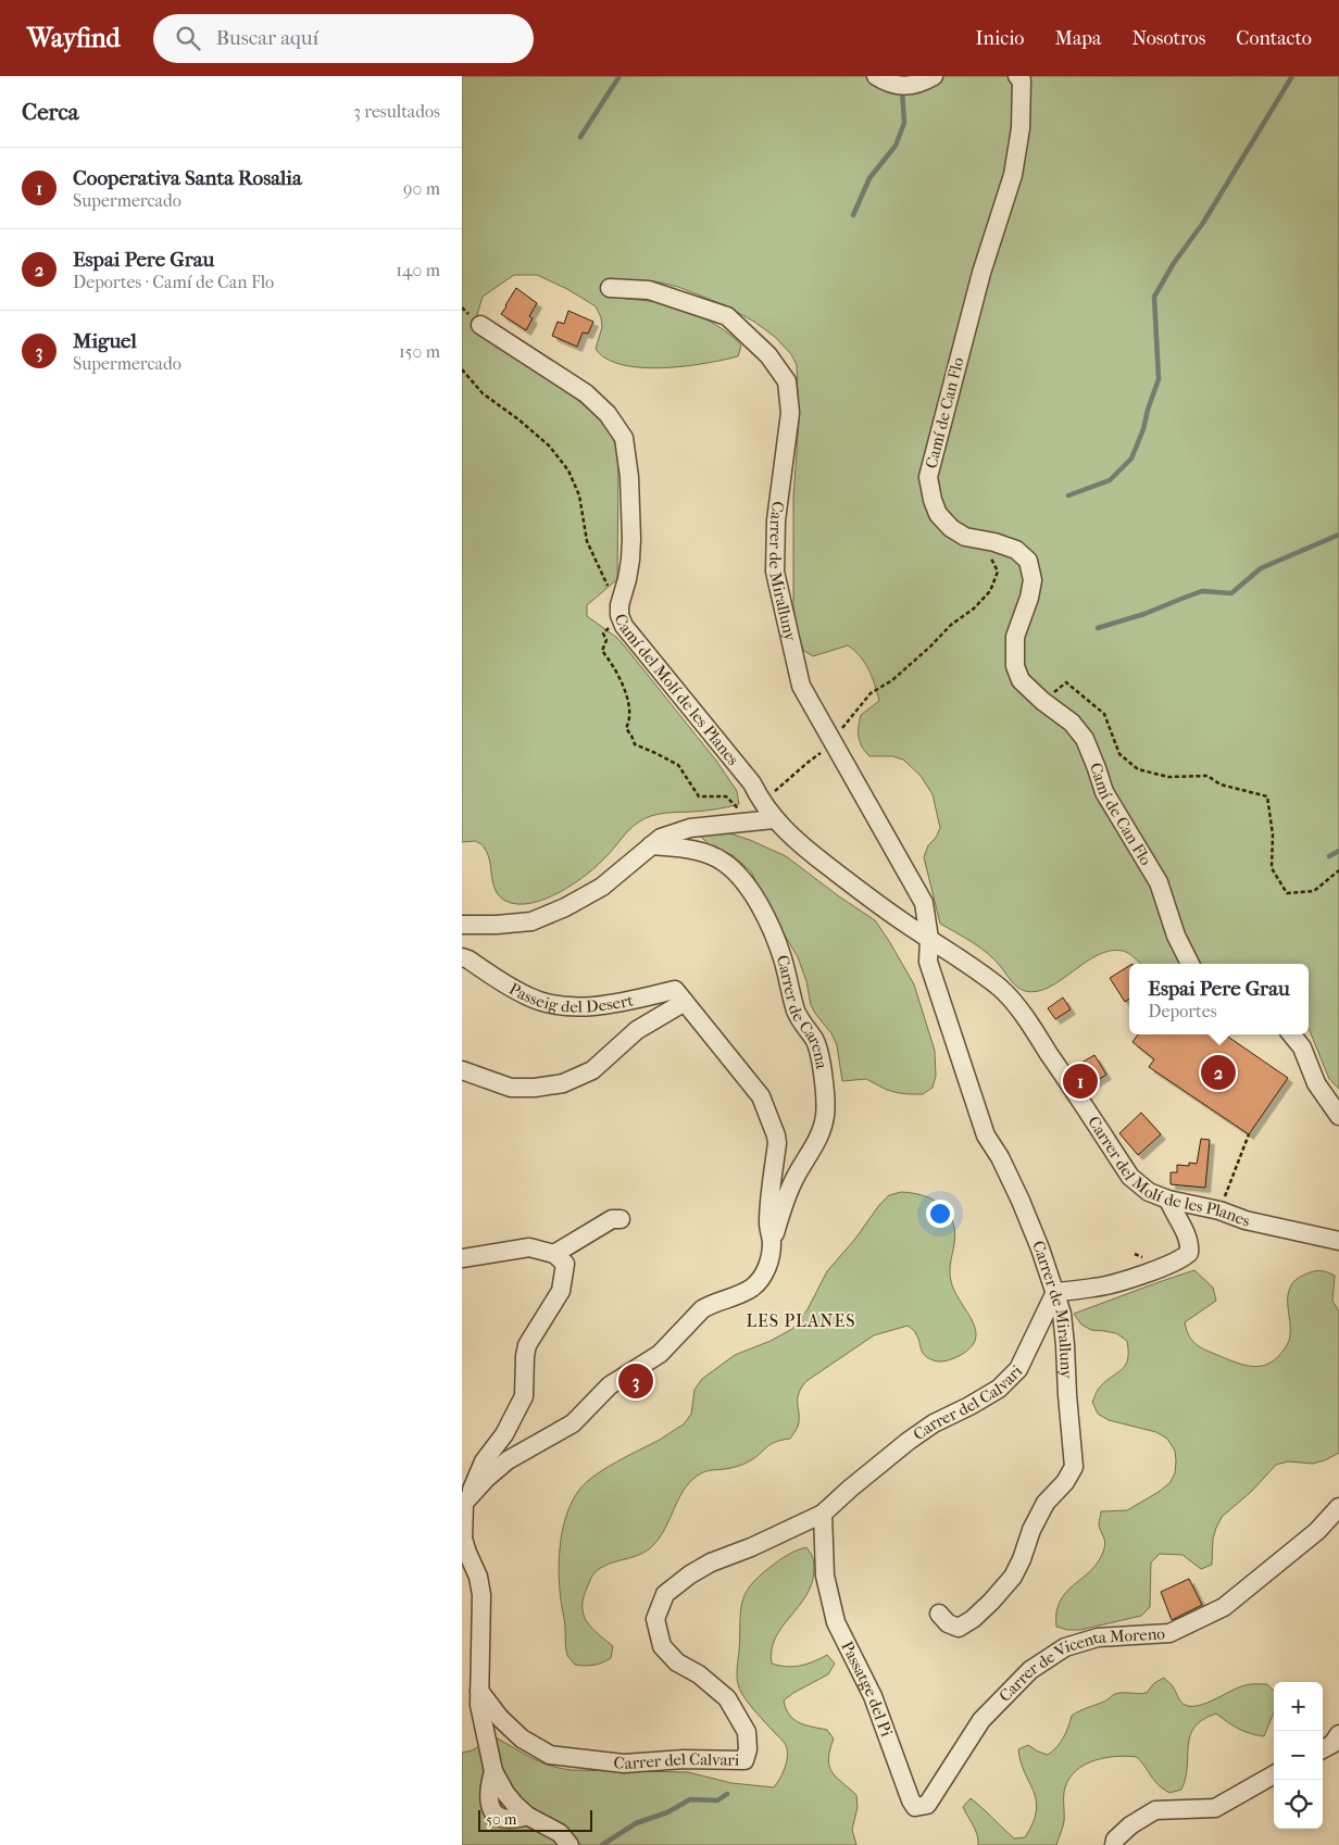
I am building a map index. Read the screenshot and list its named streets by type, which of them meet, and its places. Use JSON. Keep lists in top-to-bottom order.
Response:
{
  "streets": {
    "street": [
      "Camí de Can Flo",
      "Carrer de Miralluny",
      "Camí del Molí de les Planes",
      "Passeig del Desert",
      "Carrer de Carena",
      "Carrer del Molí de les Planes",
      "Carrer del Calvari",
      "Carrer de Vicenta Moreno",
      "Passatge del Pi"
    ]
  },
  "crossings": [
    ["Carrer de Miralluny", "Camí del Molí de les Planes"],
    ["Carrer de Miralluny", "Carrer del Molí de les Planes"],
    ["Carrer de Miralluny", "Carrer del Calvari"],
    ["Camí del Molí de les Planes", "Carrer del Molí de les Planes"],
    ["Carrer del Calvari", "Passatge del Pi"],
    ["Carrer de Vicenta Moreno", "Passatge del Pi"]
  ],
  "districts": ["LES PLANES"],
  "scale_bar": "50 m",
  "page": {
    "header": "Wayfind",
    "search": "Buscar aquí",
    "nav": [
      "Inicio",
      "Mapa",
      "Nosotros",
      "Contacto"
    ],
    "heading": ["Cerca", "3 resultados"],
    "list": [
      {
        "mark": "1",
        "name": "Cooperativa Santa Rosalia",
        "note": "Supermercado",
        "value": "90 m"
      },
      {
        "mark": "2",
        "name": "Espai Pere Grau",
        "note": "Deportes · Camí de Can Flo",
        "value": "140 m"
      },
      {
        "mark": "3",
        "name": "Miguel",
        "note": "Supermercado",
        "value": "150 m"
      }
    ],
    "popup": ["Espai Pere Grau", "Deportes"],
    "pins": ["2", "1", "3"],
    "map_buttons": ["+", "−"],
    "scale": "50 m"
  }
}
